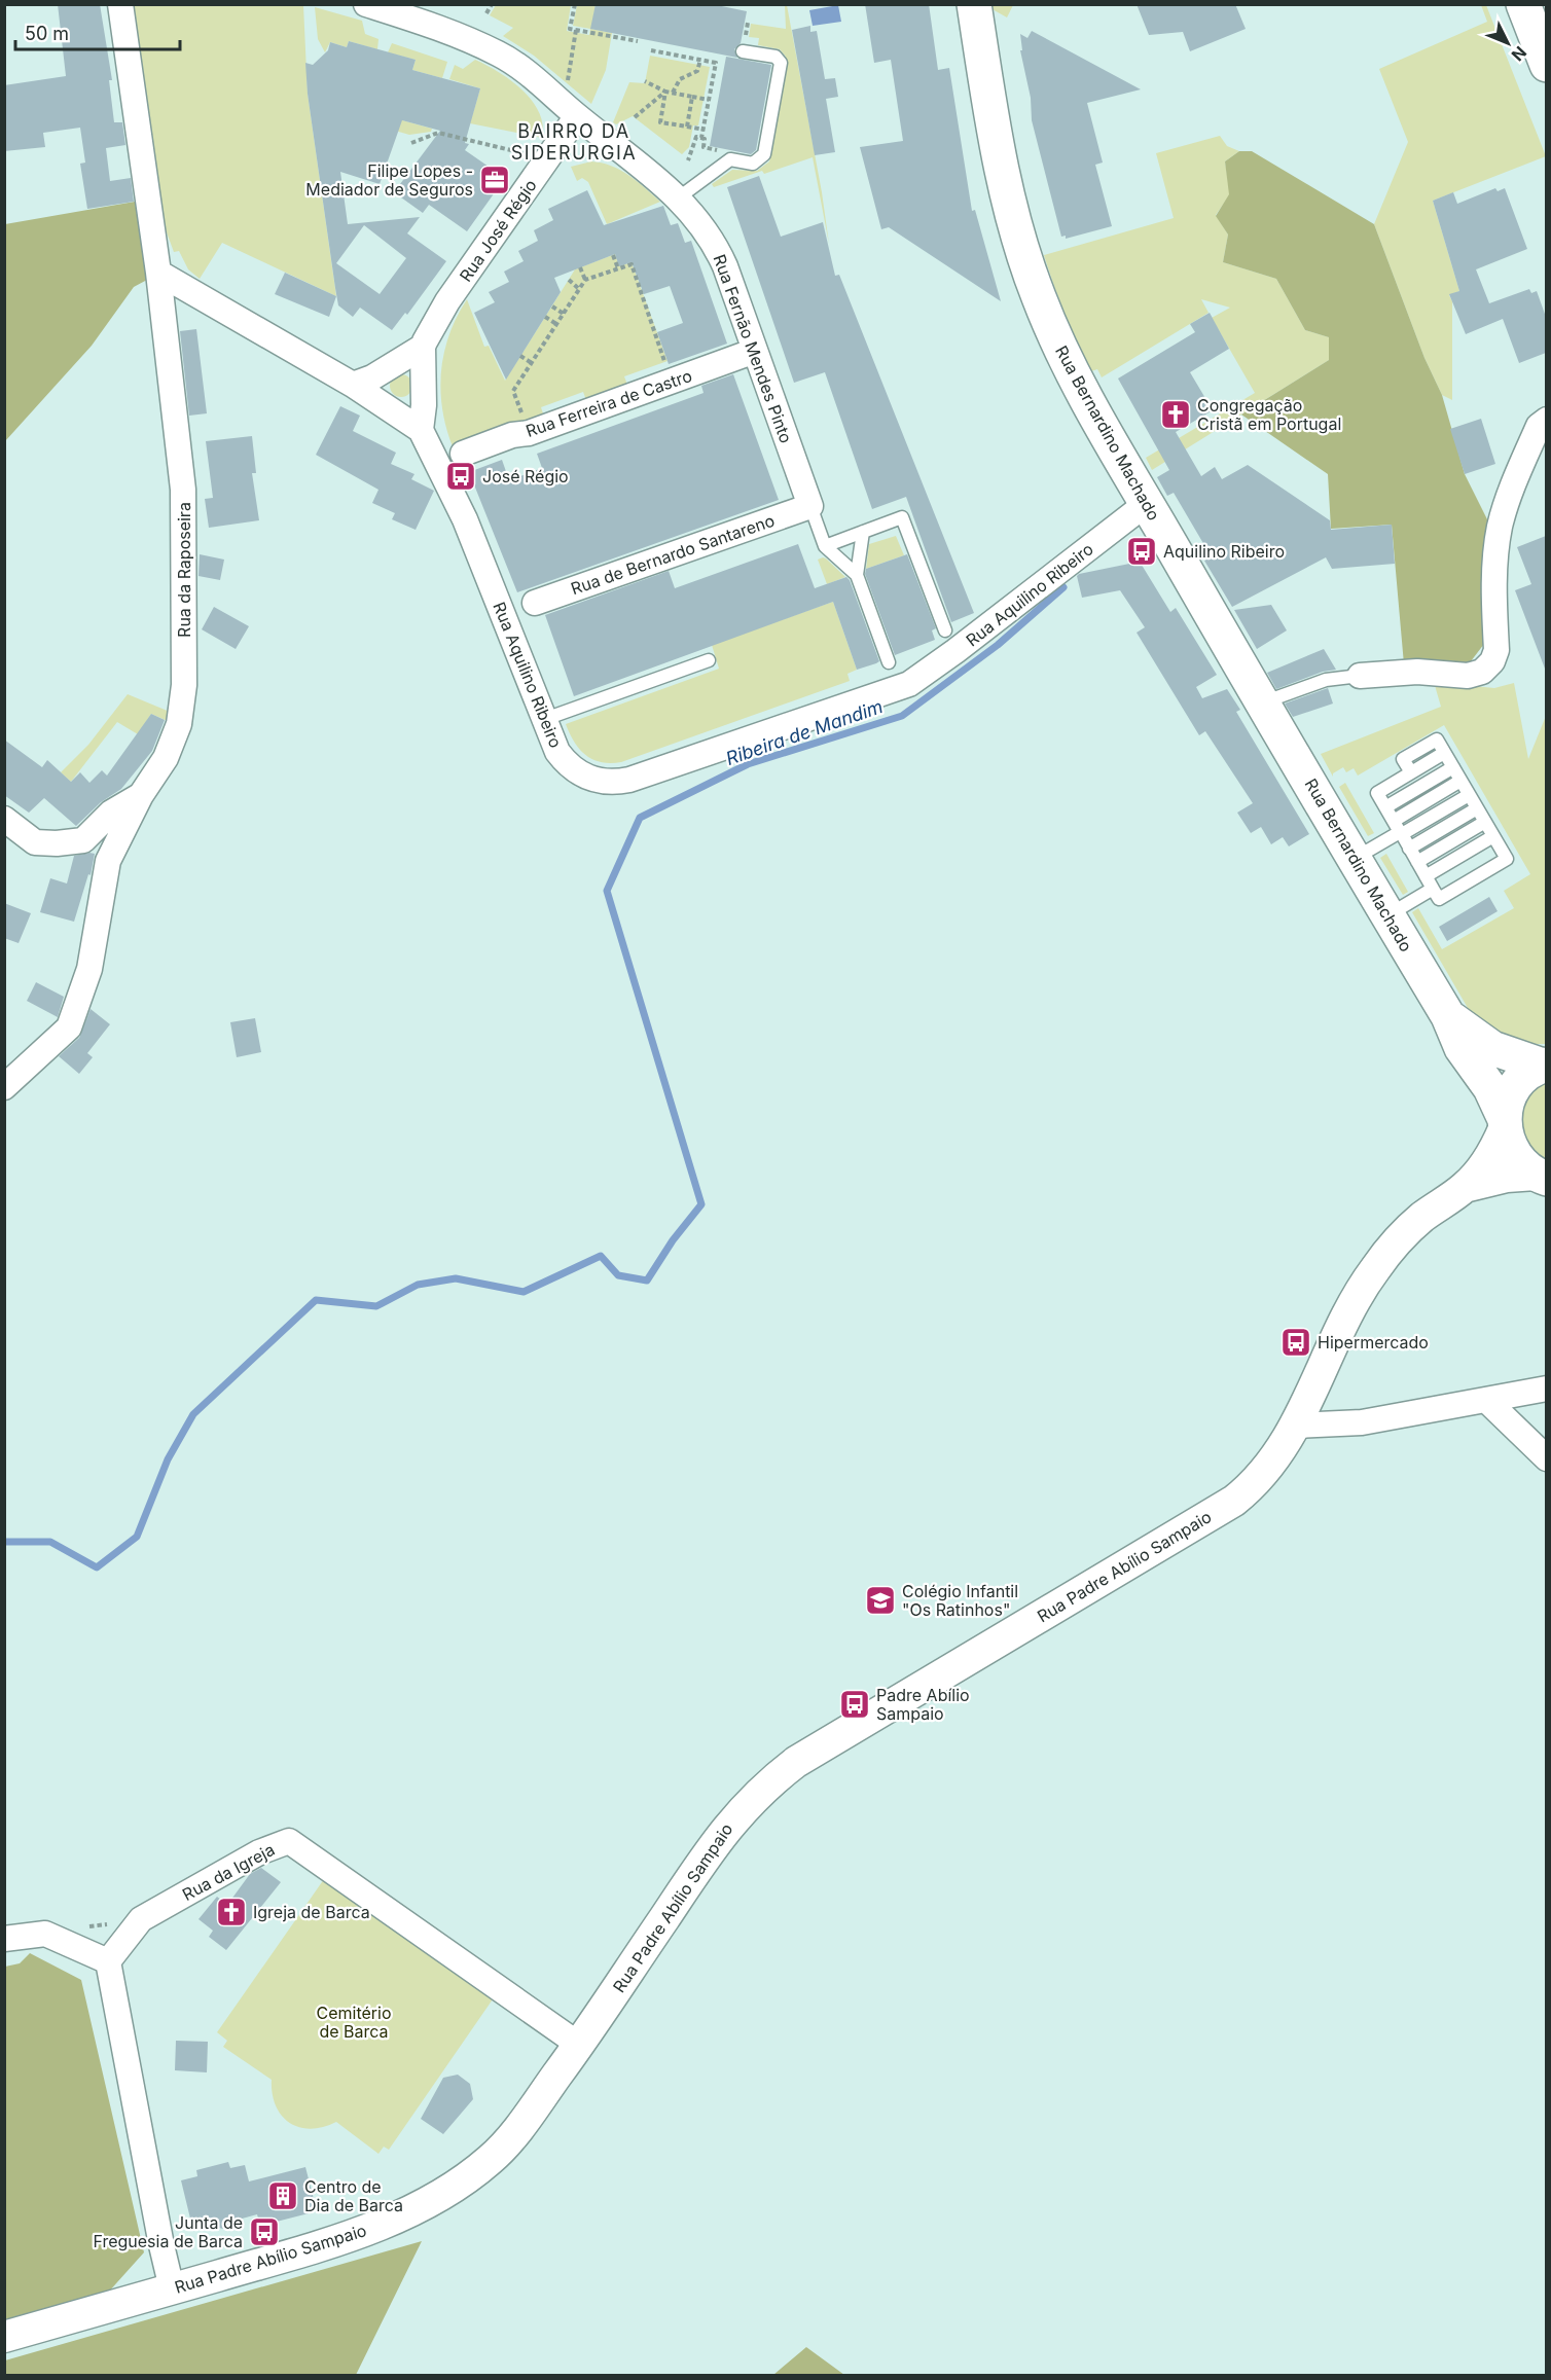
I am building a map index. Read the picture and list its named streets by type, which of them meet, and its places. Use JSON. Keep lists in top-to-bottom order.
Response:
{
  "streets": {
    "main road": ["Rua Bernardino Machado"],
    "street": [
      "Rua José Régio",
      "Rua Fernão Mendes Pinto",
      "Rua Ferreira de Castro",
      "Rua de Bernardo Santareno",
      "Rua da Raposeira",
      "Rua Aquilino Ribeiro",
      "Rua Padre Abílio Sampaio",
      "Rua da Igreja"
    ]
  },
  "crossings": [
    ["Rua José Régio", "Rua Fernão Mendes Pinto"],
    ["Rua José Régio", "Rua Aquilino Ribeiro"],
    ["Rua Fernão Mendes Pinto", "Rua Ferreira de Castro"],
    ["Rua Fernão Mendes Pinto", "Rua de Bernardo Santareno"],
    ["Rua Bernardino Machado", "Rua Aquilino Ribeiro"],
    ["Rua Padre Abílio Sampaio", "Rua da Igreja"]
  ],
  "districts": ["BAIRRO DA SIDERURGIA"],
  "water": ["Ribeira de Mandim"],
  "parks": ["Cemitério de Barca"],
  "places": {
    "office": ["Filipe Lopes - Mediador de Seguros"],
    "church": ["Congregação Cristã em Portugal", "Igreja de Barca"],
    "bus stop": [
      "José Régio",
      "Aquilino Ribeiro",
      "Hipermercado",
      "Padre Abílio Sampaio",
      "Junta de Freguesia de Barca"
    ],
    "school or university": ["Colégio Infantil \"Os Ratinhos\""],
    "building": ["Centro de Dia de Barca"]
  },
  "scale_bar": "50 m",
  "north": "bottom right"
}
